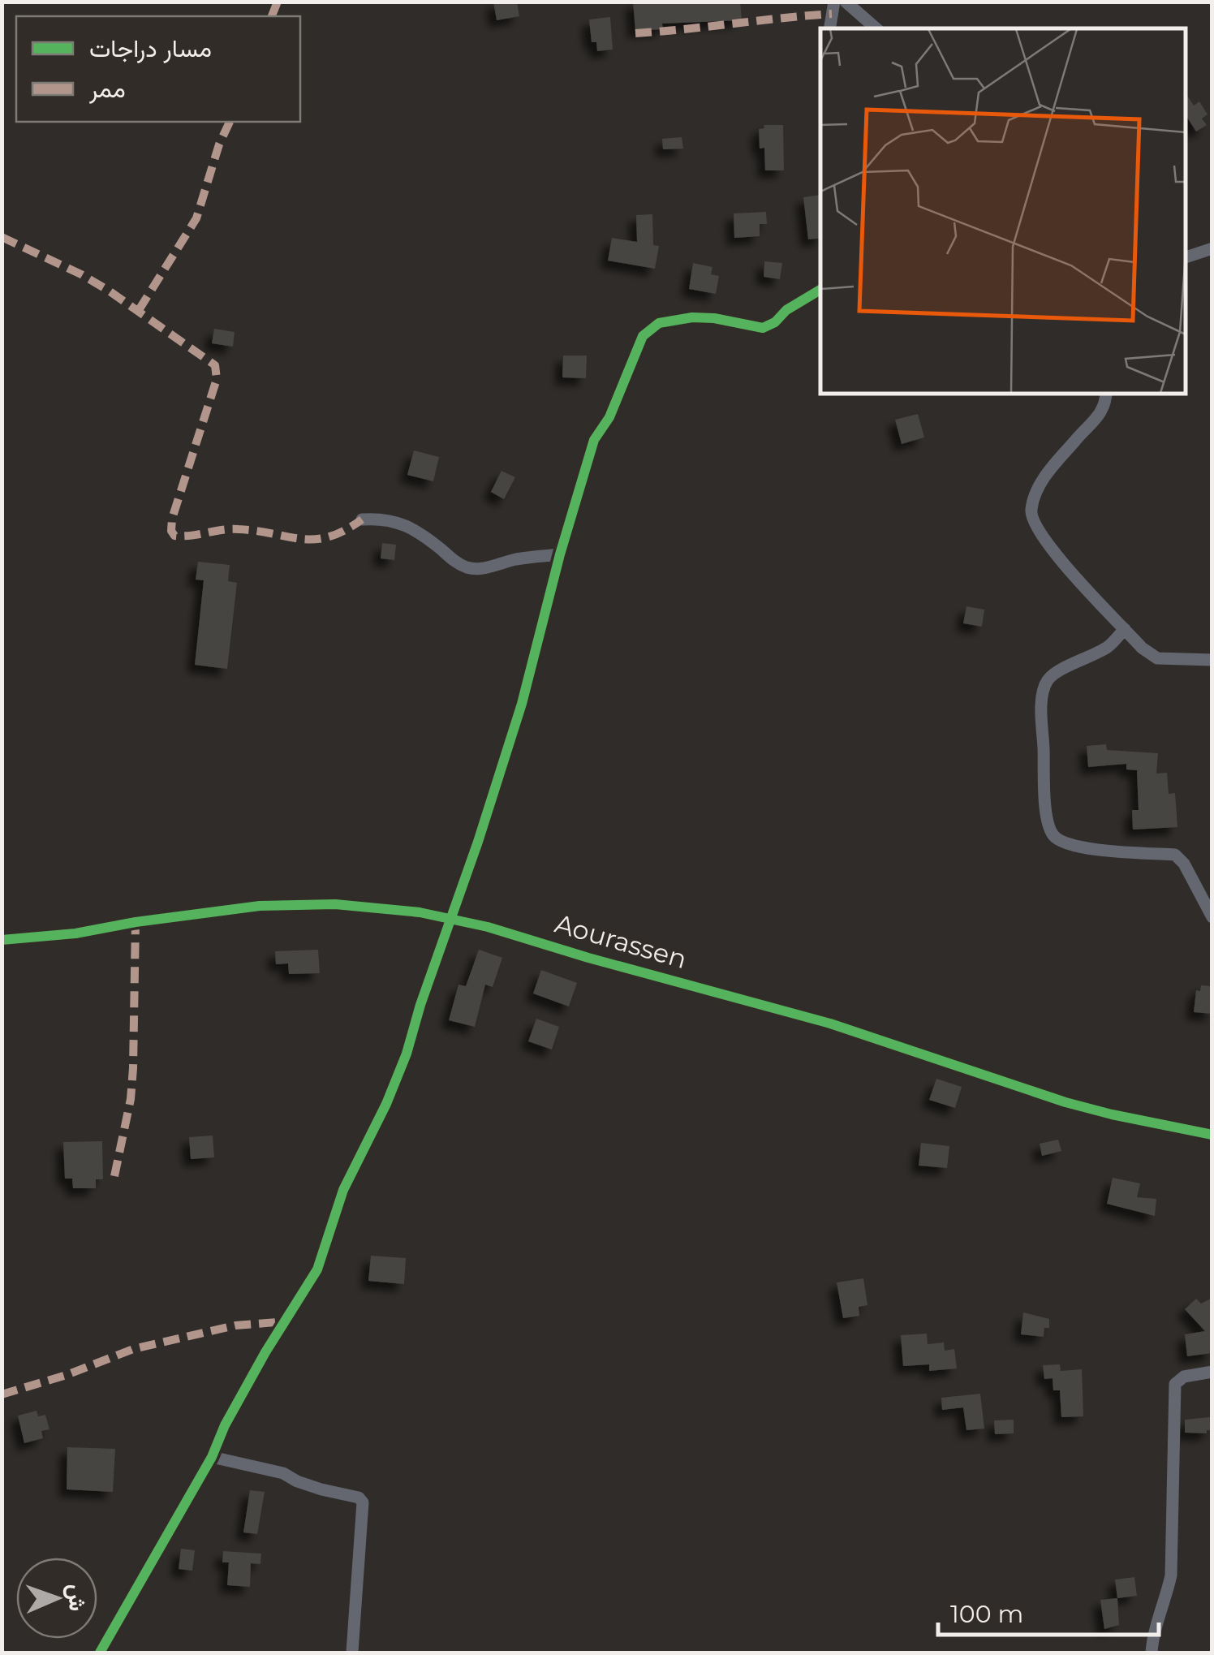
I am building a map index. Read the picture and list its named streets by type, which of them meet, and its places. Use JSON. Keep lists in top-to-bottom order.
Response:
{
  "streets": {
    "street": ["Aourassen"]
  },
  "legend": ["مسار دراجات", "ممر"],
  "scale_bar": "100 m",
  "north": "right"
}
